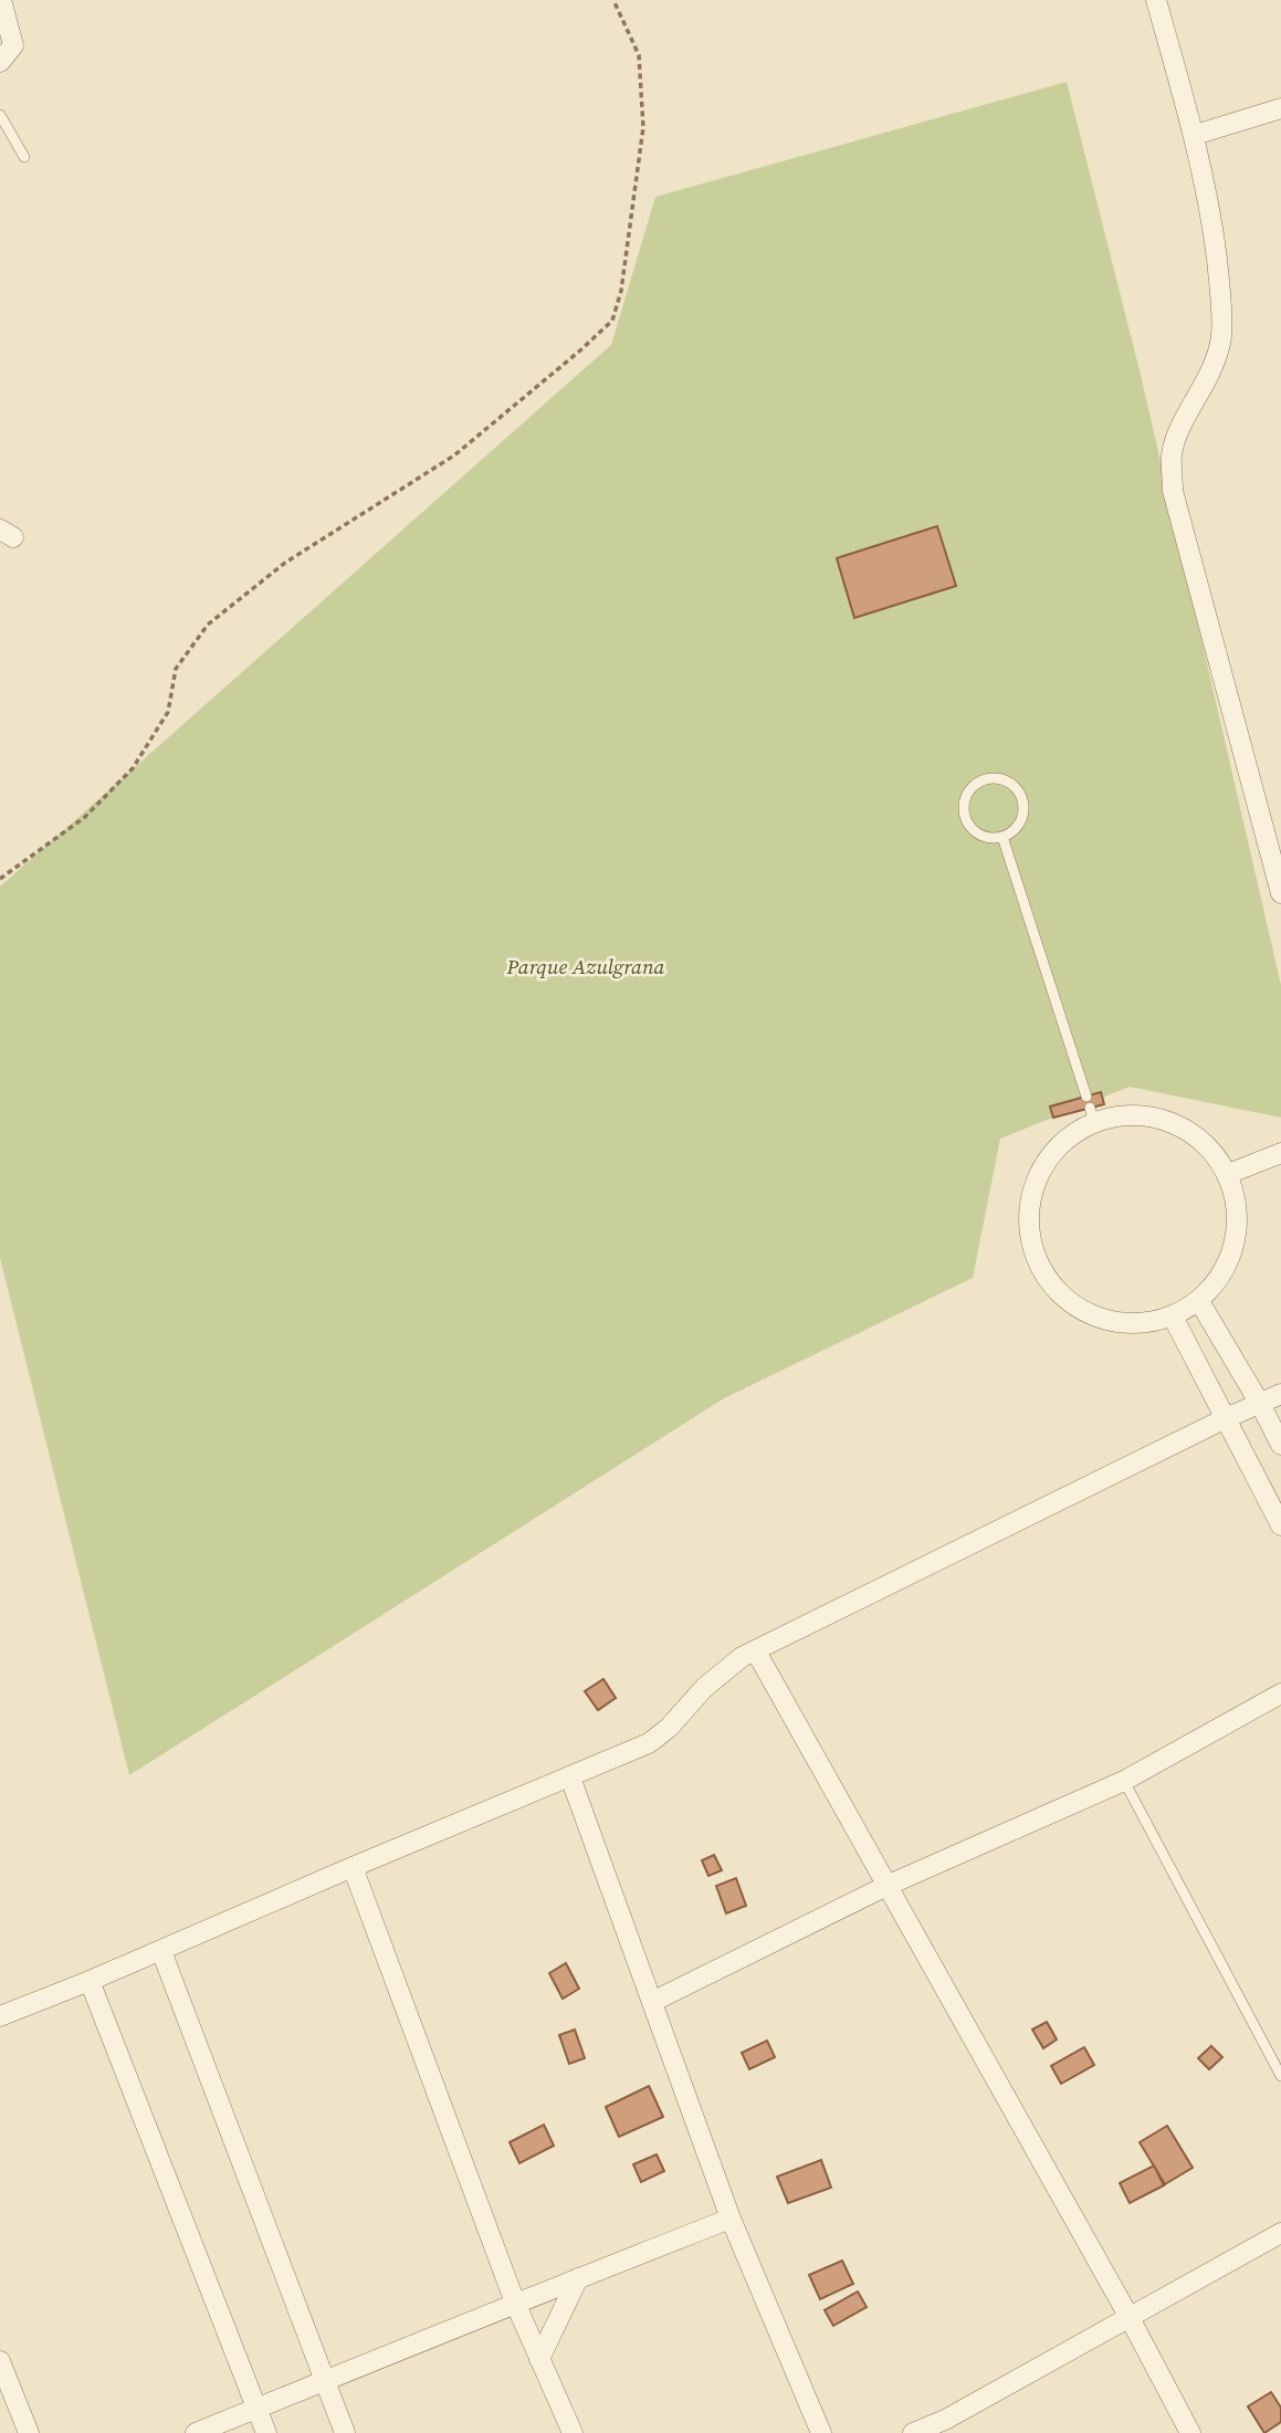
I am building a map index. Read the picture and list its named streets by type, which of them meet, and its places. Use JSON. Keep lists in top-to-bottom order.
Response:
{
  "parks": ["Parque Azulgrana"]
}
